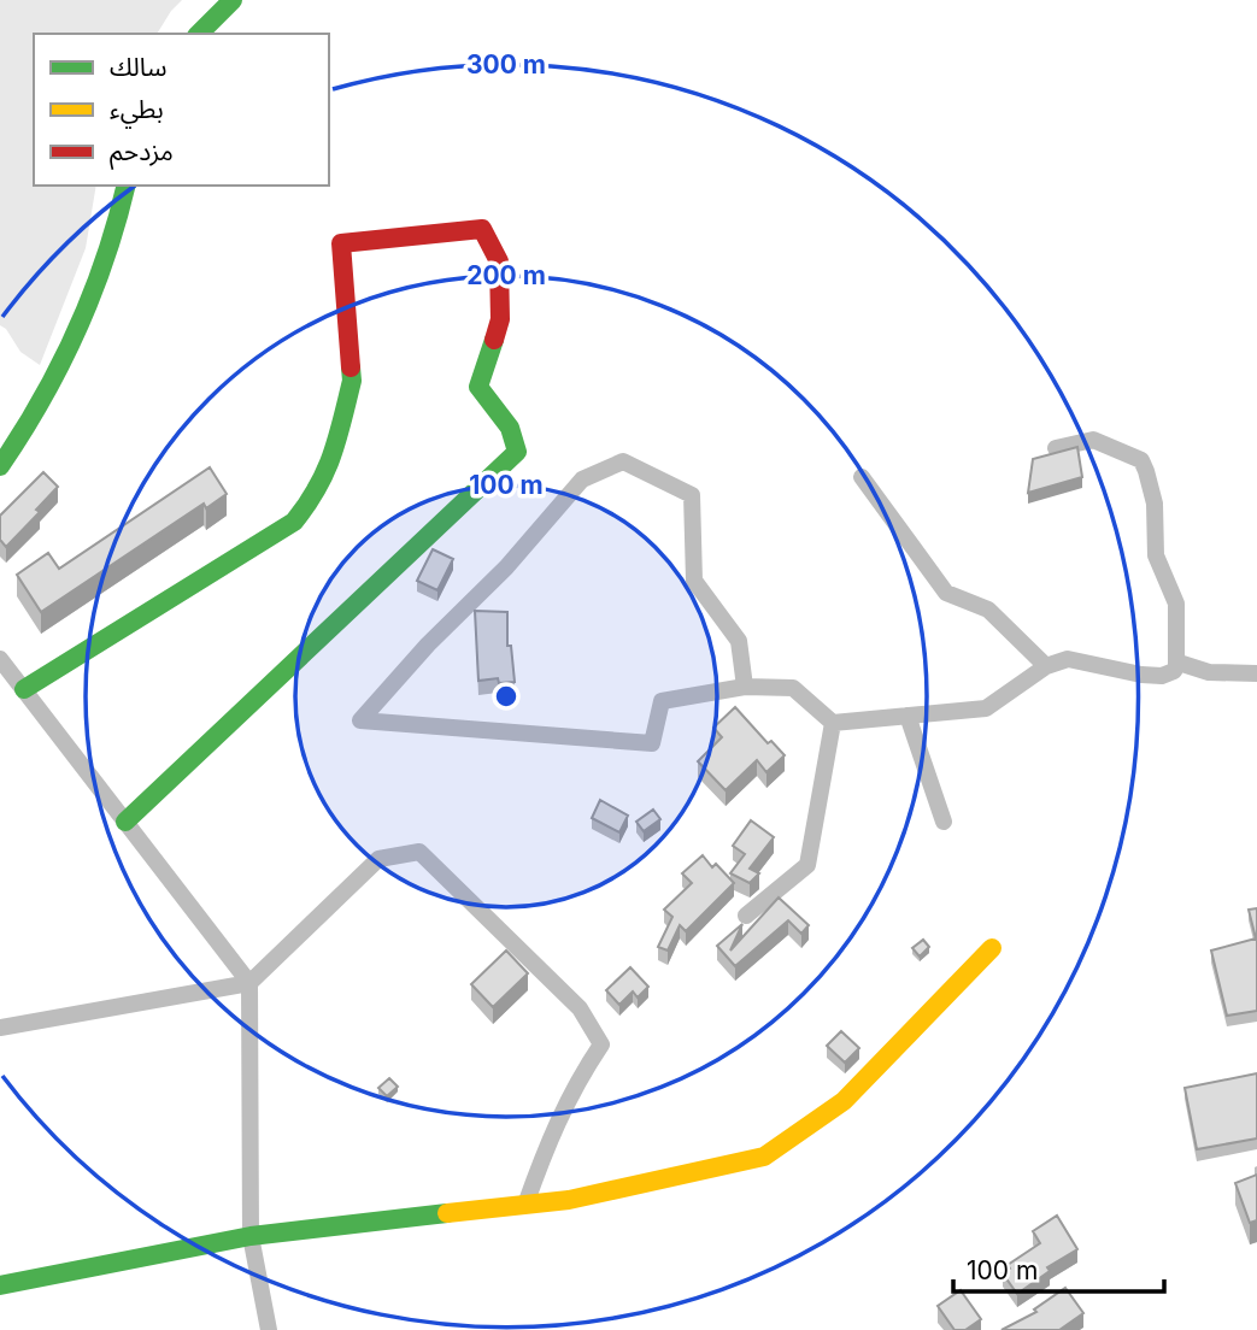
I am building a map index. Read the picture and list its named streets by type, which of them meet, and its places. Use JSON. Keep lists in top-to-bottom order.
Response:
{
  "legend": ["سالك", "بطيء", "مزدحم"],
  "scale_bar": "100 m",
  "rings": ["300 m", "200 m", "100 m"]
}
